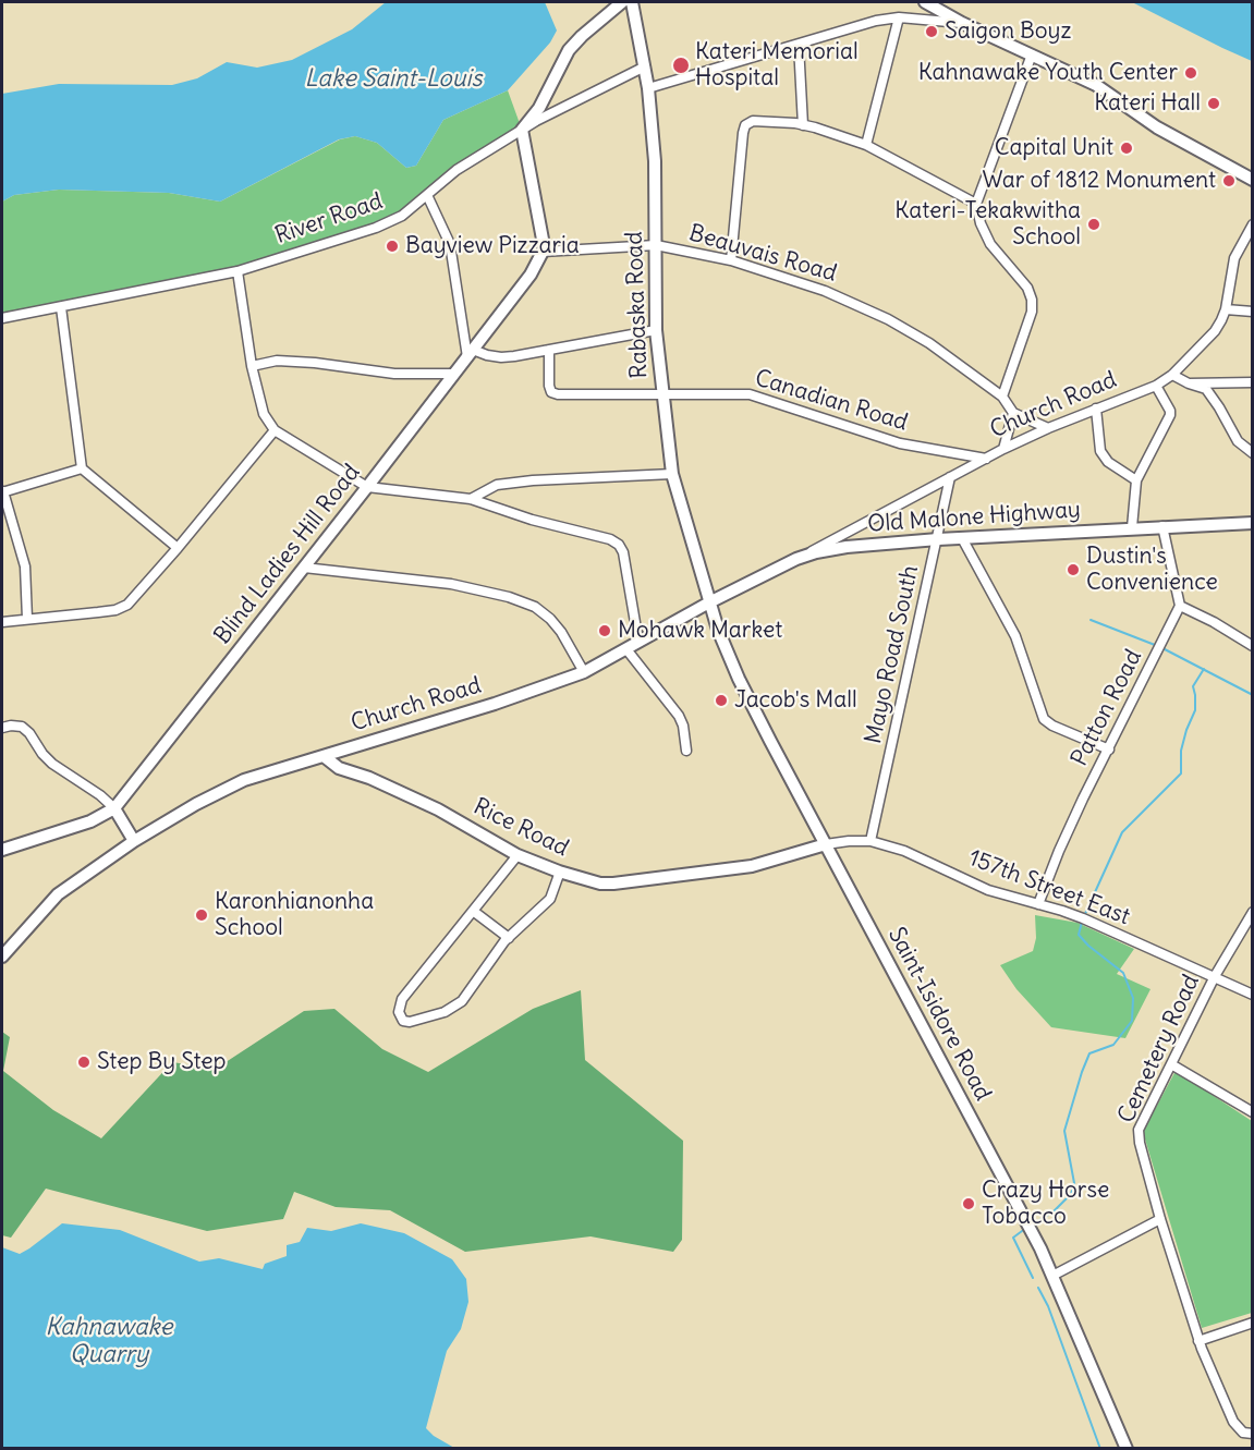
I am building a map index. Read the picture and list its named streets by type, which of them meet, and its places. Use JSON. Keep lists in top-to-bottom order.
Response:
{
  "streets": {
    "street": [
      "River Road",
      "Beauvais Road",
      "Rabaska Road",
      "Canadian Road",
      "Church Road",
      "Old Malone Highway",
      "Blind Ladies Hill Road",
      "Mayo Road South",
      "Patton Road",
      "Rice Road",
      "157th Street East",
      "Saint-Isidore Road",
      "Cemetery Road"
    ]
  },
  "crossings": [
    ["Beauvais Road", "Rabaska Road"],
    ["Beauvais Road", "Blind Ladies Hill Road"],
    ["Rabaska Road", "Canadian Road"],
    ["Rabaska Road", "Church Road"],
    ["Rabaska Road", "Old Malone Highway"],
    ["Rabaska Road", "Saint-Isidore Road"],
    ["Canadian Road", "Church Road"],
    ["Church Road", "Old Malone Highway"],
    ["Church Road", "Mayo Road South"],
    ["Church Road", "Rice Road"],
    ["Church Road", "Saint-Isidore Road"],
    ["Old Malone Highway", "Mayo Road South"],
    ["Old Malone Highway", "Saint-Isidore Road"],
    ["Mayo Road South", "157th Street East"],
    ["Patton Road", "157th Street East"],
    ["Rice Road", "157th Street East"],
    ["Rice Road", "Saint-Isidore Road"],
    ["157th Street East", "Saint-Isidore Road"],
    ["157th Street East", "Cemetery Road"]
  ],
  "water": ["Lake Saint-Louis", "Kahnawake Quarry"],
  "places": [
    "Saigon Boyz",
    "Kateri Memorial Hospital",
    "Kahnawake Youth Center",
    "Kateri Hall",
    "Capital Unit",
    "War of 1812 Monument",
    "Kateri-Tekakwitha School",
    "Bayview Pizzaria",
    "Dustin's Convenience",
    "Mohawk Market",
    "Jacob's Mall",
    "Karonhianonha School",
    "Step By Step",
    "Crazy Horse Tobacco"
  ]
}
